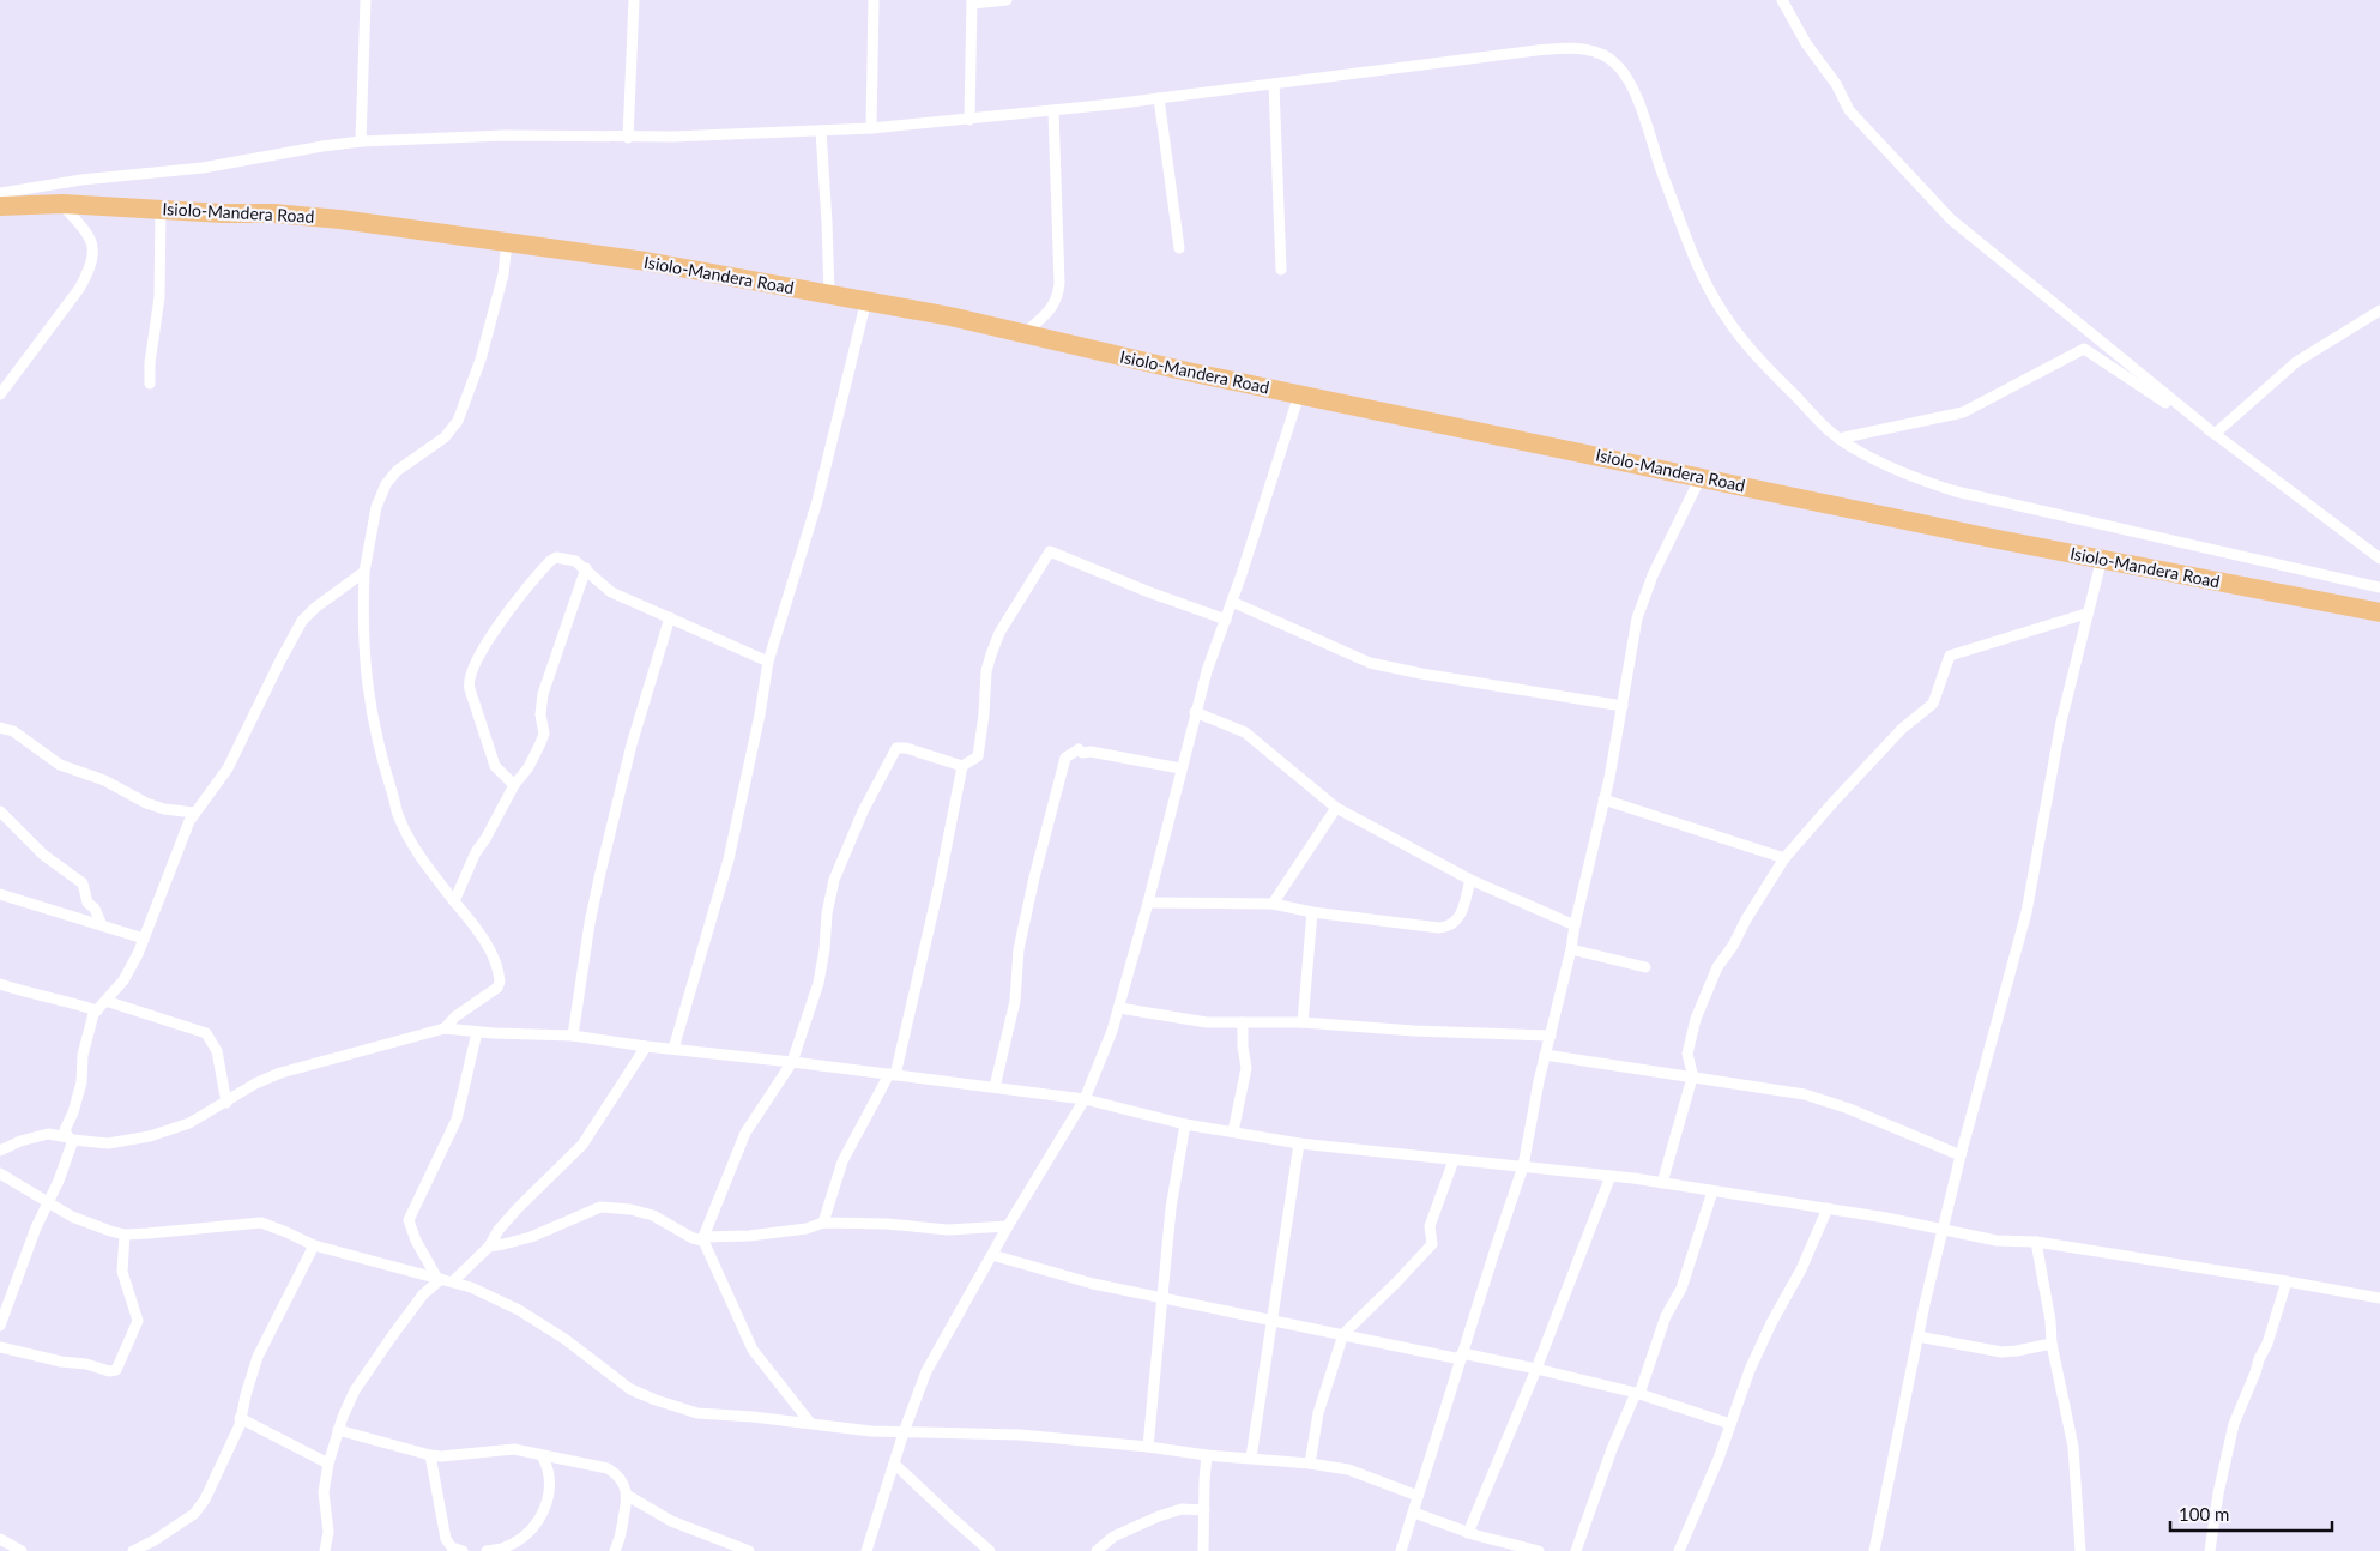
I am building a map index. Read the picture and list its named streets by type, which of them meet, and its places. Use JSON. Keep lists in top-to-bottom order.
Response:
{
  "streets": {
    "highway": ["Isiolo-Mandera Road"]
  },
  "scale_bar": "100 m"
}
